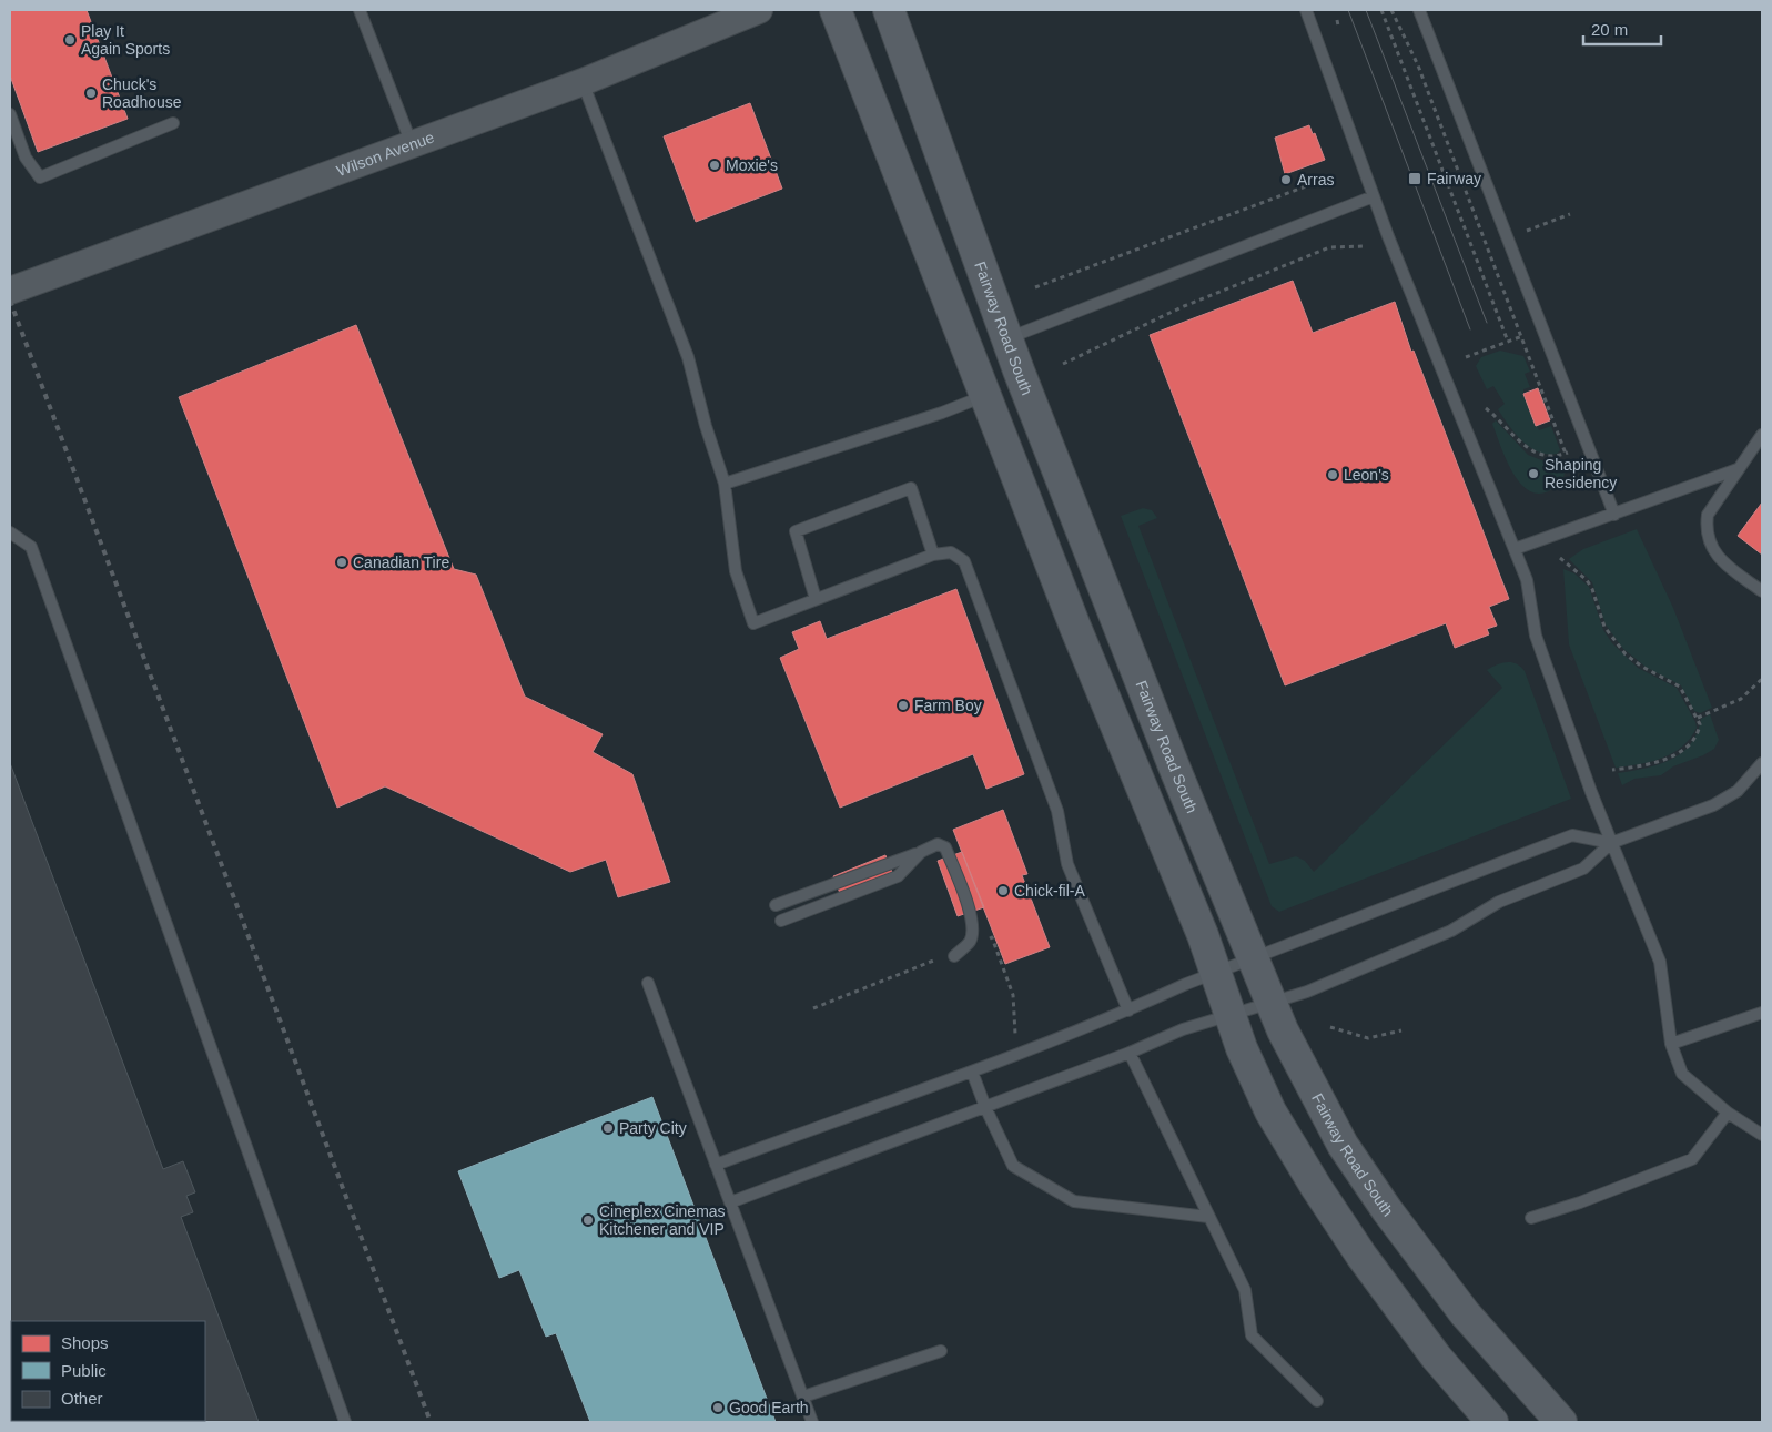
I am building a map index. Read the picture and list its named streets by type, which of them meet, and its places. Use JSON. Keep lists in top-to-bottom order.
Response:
{
  "streets": {
    "main road": ["Fairway Road South"],
    "street": ["Wilson Avenue"]
  },
  "places": {
    "other": [
      "Play It Again Sports",
      "Chuck's Roadhouse",
      "Moxie's",
      "Arras",
      "Shaping Residency",
      "Leon's",
      "Canadian Tire",
      "Farm Boy",
      "Chick-fil-A",
      "Party City",
      "Cineplex Cinemas Kitchener and VIP",
      "Good Earth"
    ],
    "transit": ["Fairway"]
  },
  "legend": ["Shops", "Public", "Other"],
  "scale_bar": "20 m"
}
